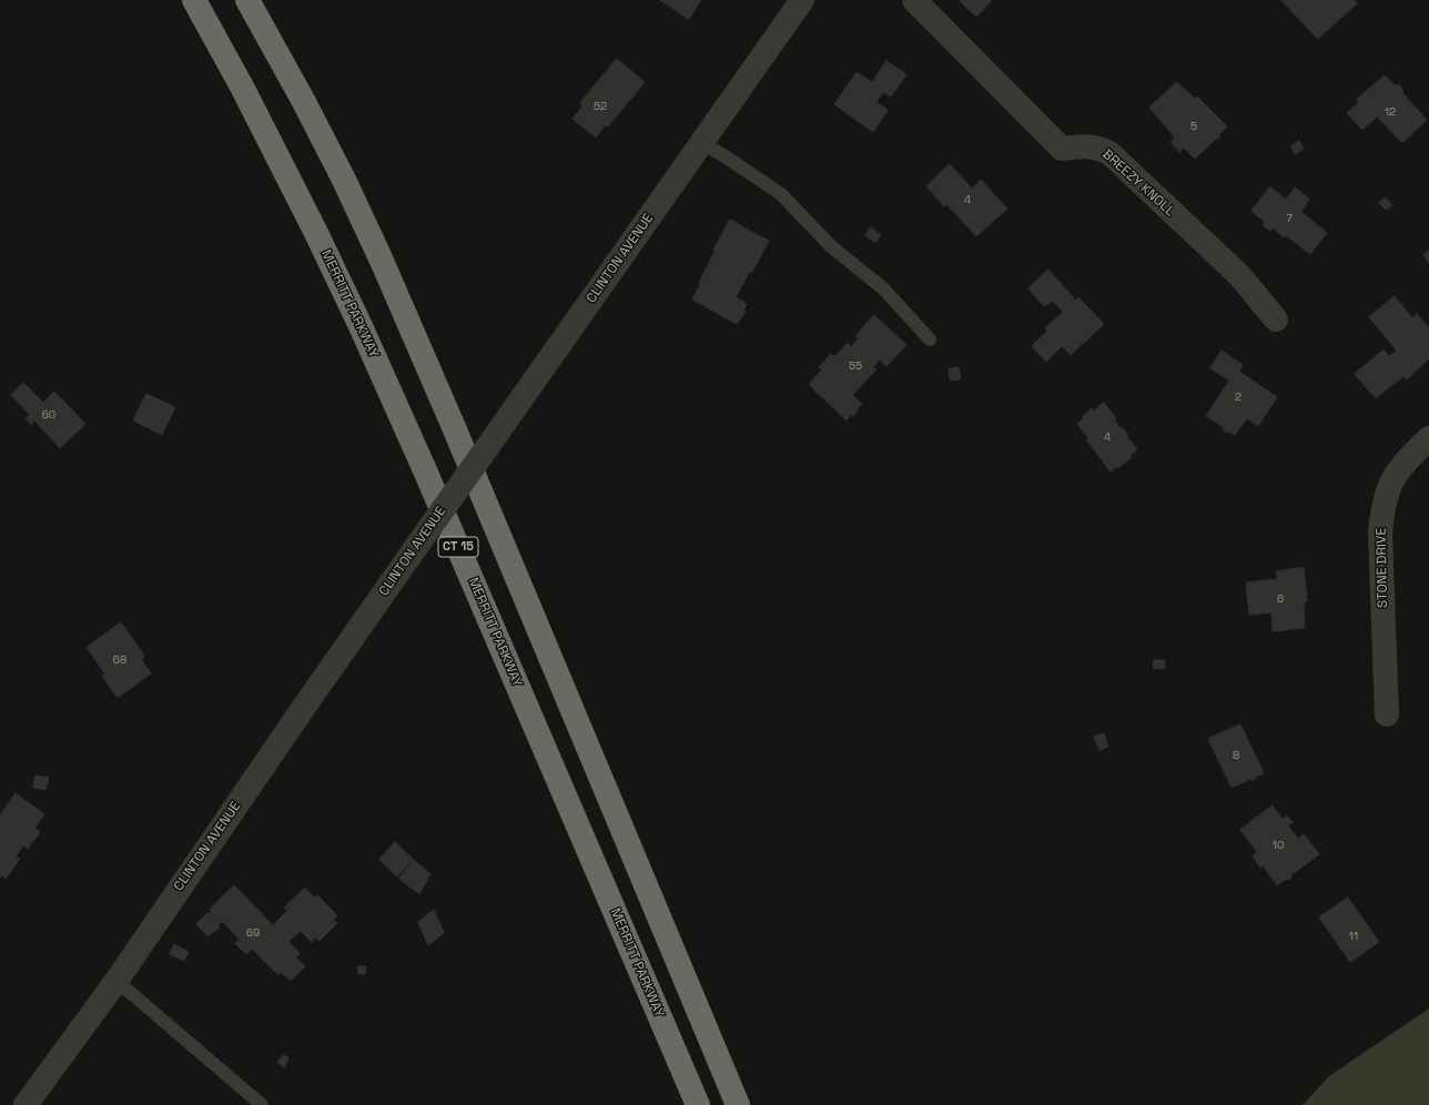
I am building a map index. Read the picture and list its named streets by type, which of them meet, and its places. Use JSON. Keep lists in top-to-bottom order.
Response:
{
  "streets": {
    "highway": ["MERRITT PARKWAY", "CT 15"],
    "street": ["BREEZY KNOLL", "CLINTON AVENUE", "STONE DRIVE"]
  },
  "house_numbers": [
    "52",
    "12",
    "5",
    "4",
    "7",
    "55",
    "2",
    "60",
    "4",
    "6",
    "68",
    "8",
    "10",
    "69",
    "11"
  ]
}
